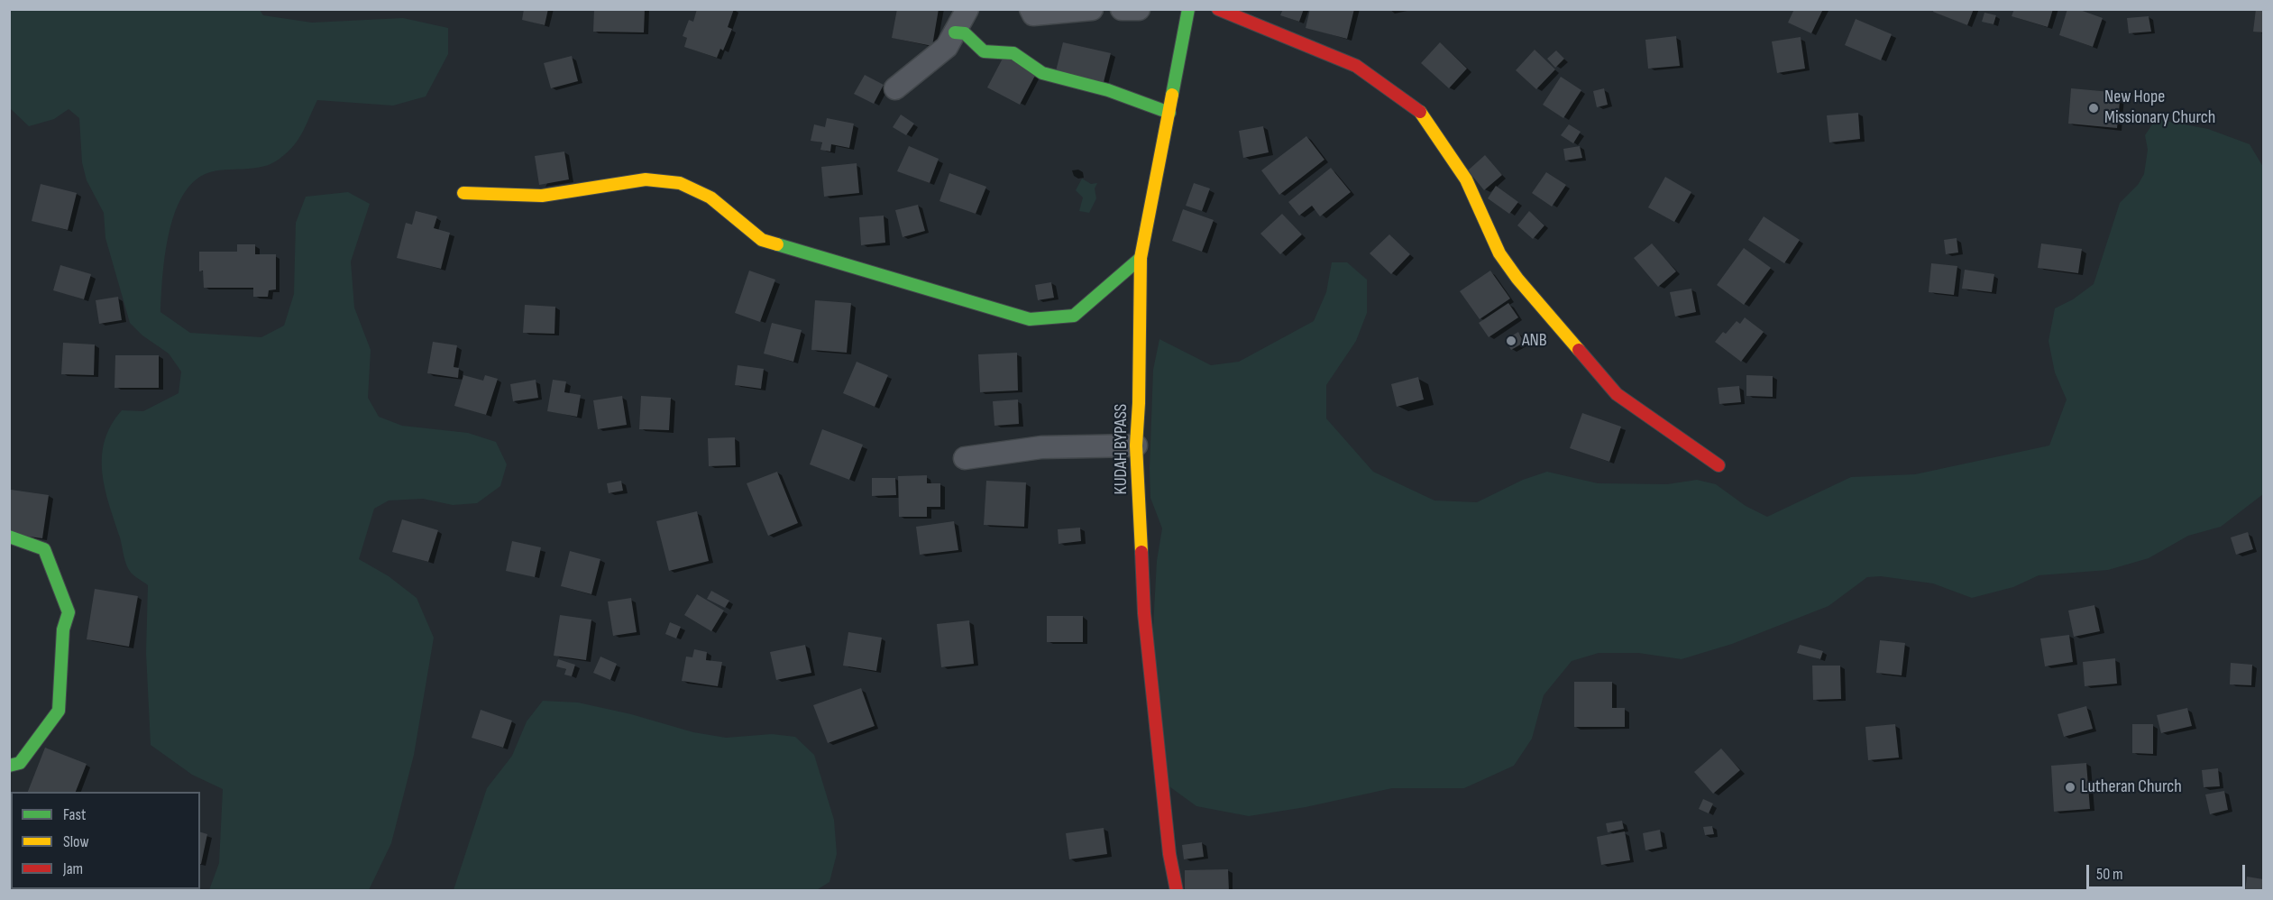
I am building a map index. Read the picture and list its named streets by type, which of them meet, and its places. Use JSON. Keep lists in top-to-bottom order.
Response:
{
  "streets": {
    "street": ["KUDAH BYPASS"]
  },
  "places": ["New Hope Missionary Church", "ANB", "Lutheran Church"],
  "legend": ["Fast", "Slow", "Jam"],
  "scale_bar": "50 m"
}
